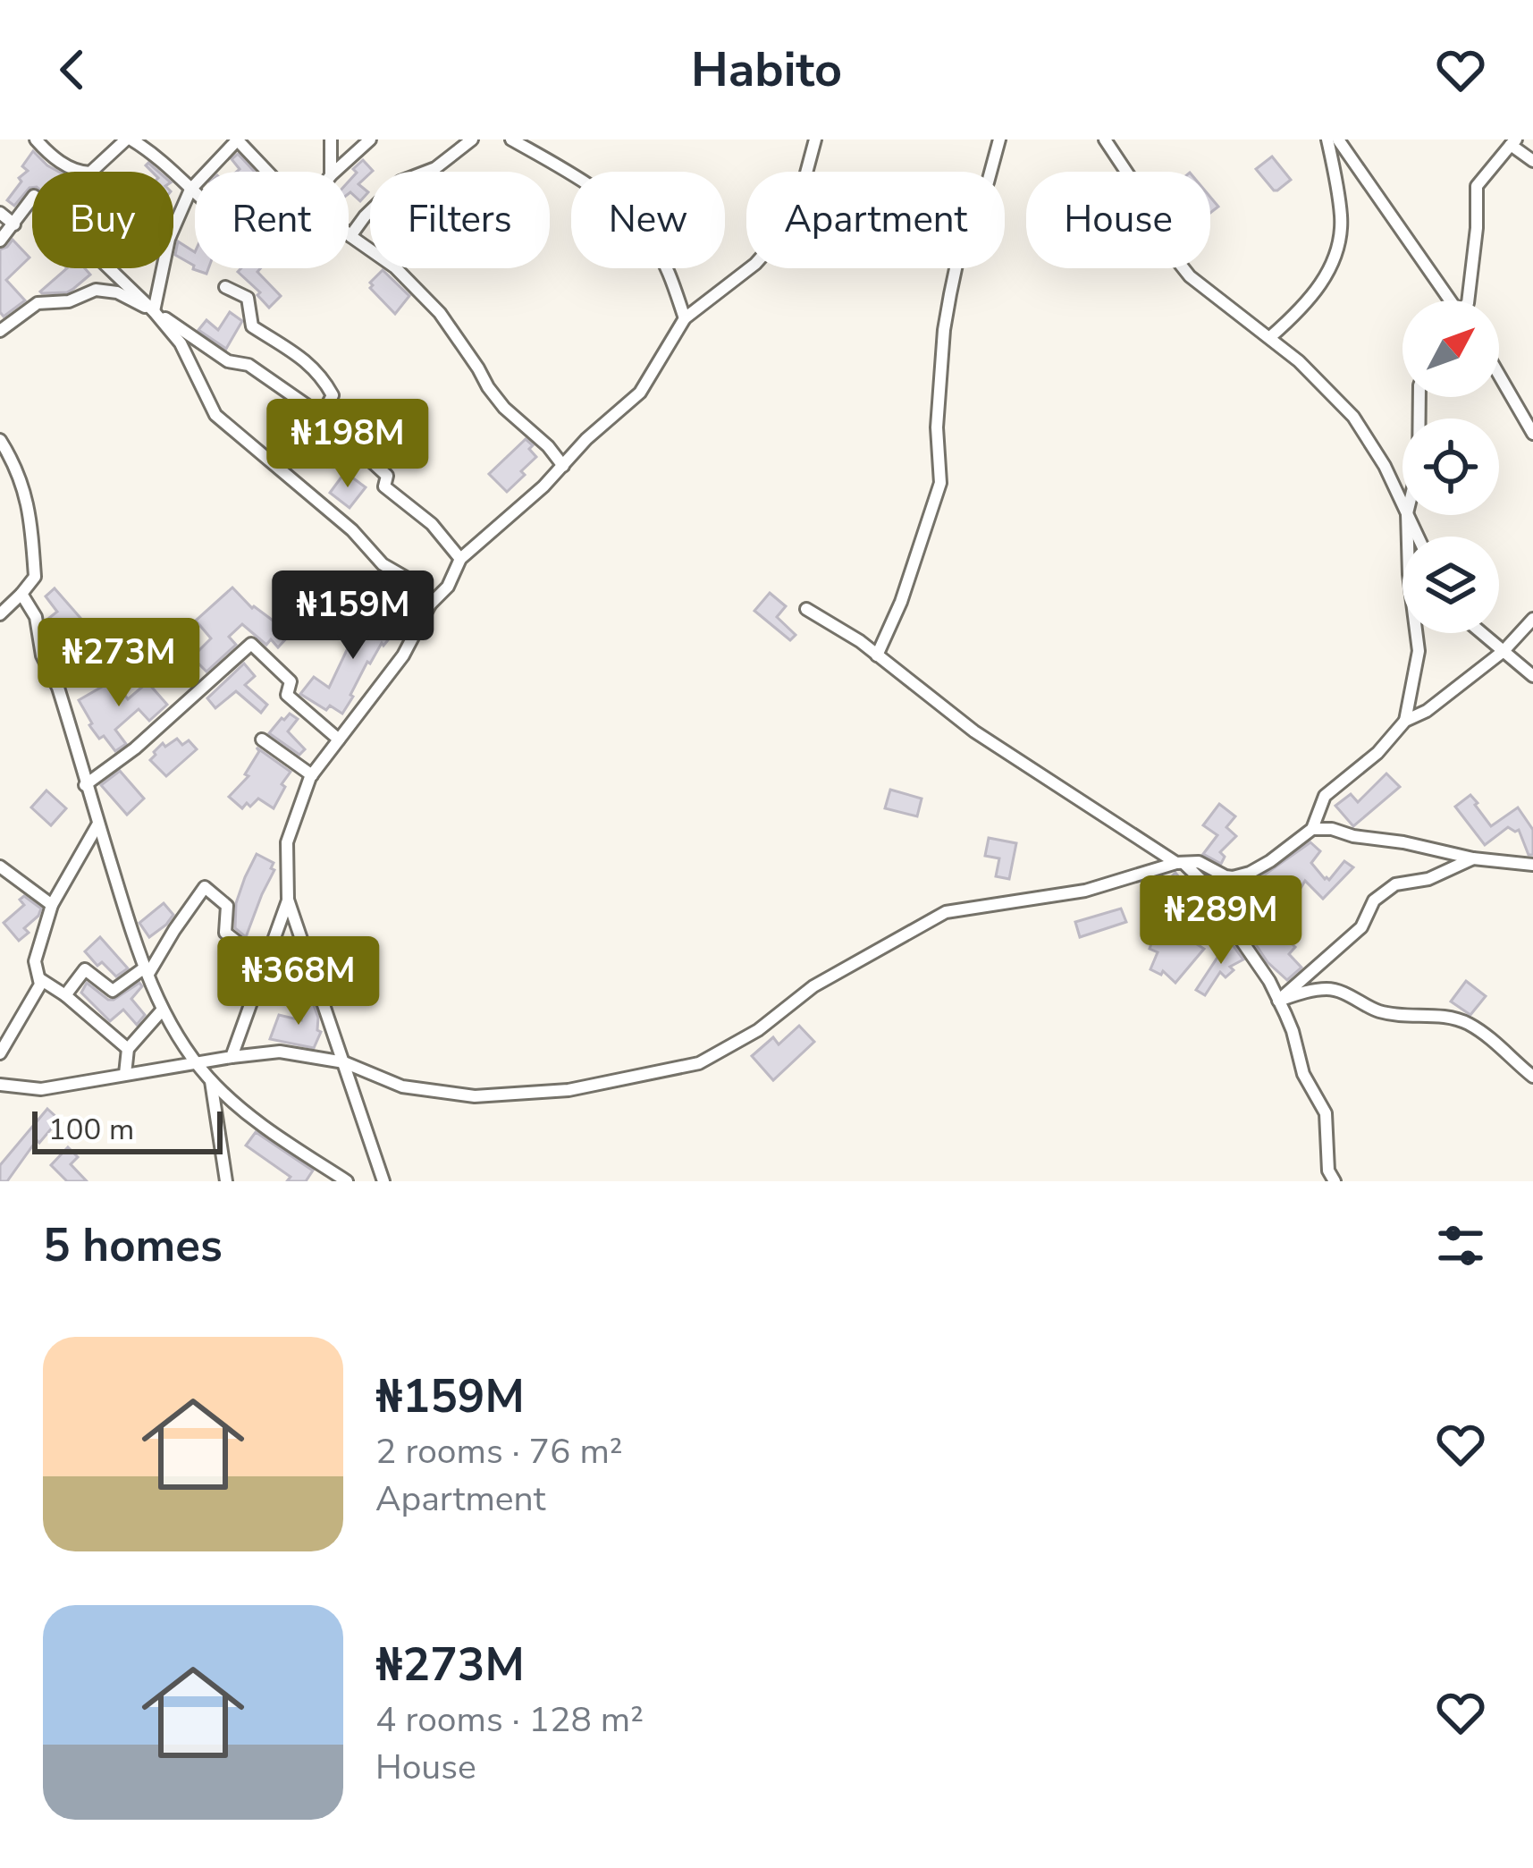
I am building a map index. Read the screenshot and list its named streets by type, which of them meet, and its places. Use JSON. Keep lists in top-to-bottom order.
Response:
{
  "scale_bar": "100 m",
  "north": "top right",
  "page": {
    "header": "Habito",
    "chip": [
      "Buy",
      "Rent",
      "Filters",
      "New",
      "Apartment",
      "House"
    ],
    "price": [
      "₦198M",
      "₦159M",
      "₦273M",
      "₦289M",
      "₦368M"
    ],
    "scale": "100 m",
    "heading": "5 homes",
    "list": [
      {
        "name": "₦159M",
        "note": "2 rooms · 76 m² · Apartment"
      },
      {
        "name": "₦273M",
        "note": "4 rooms · 128 m² · House"
      }
    ]
  }
}
